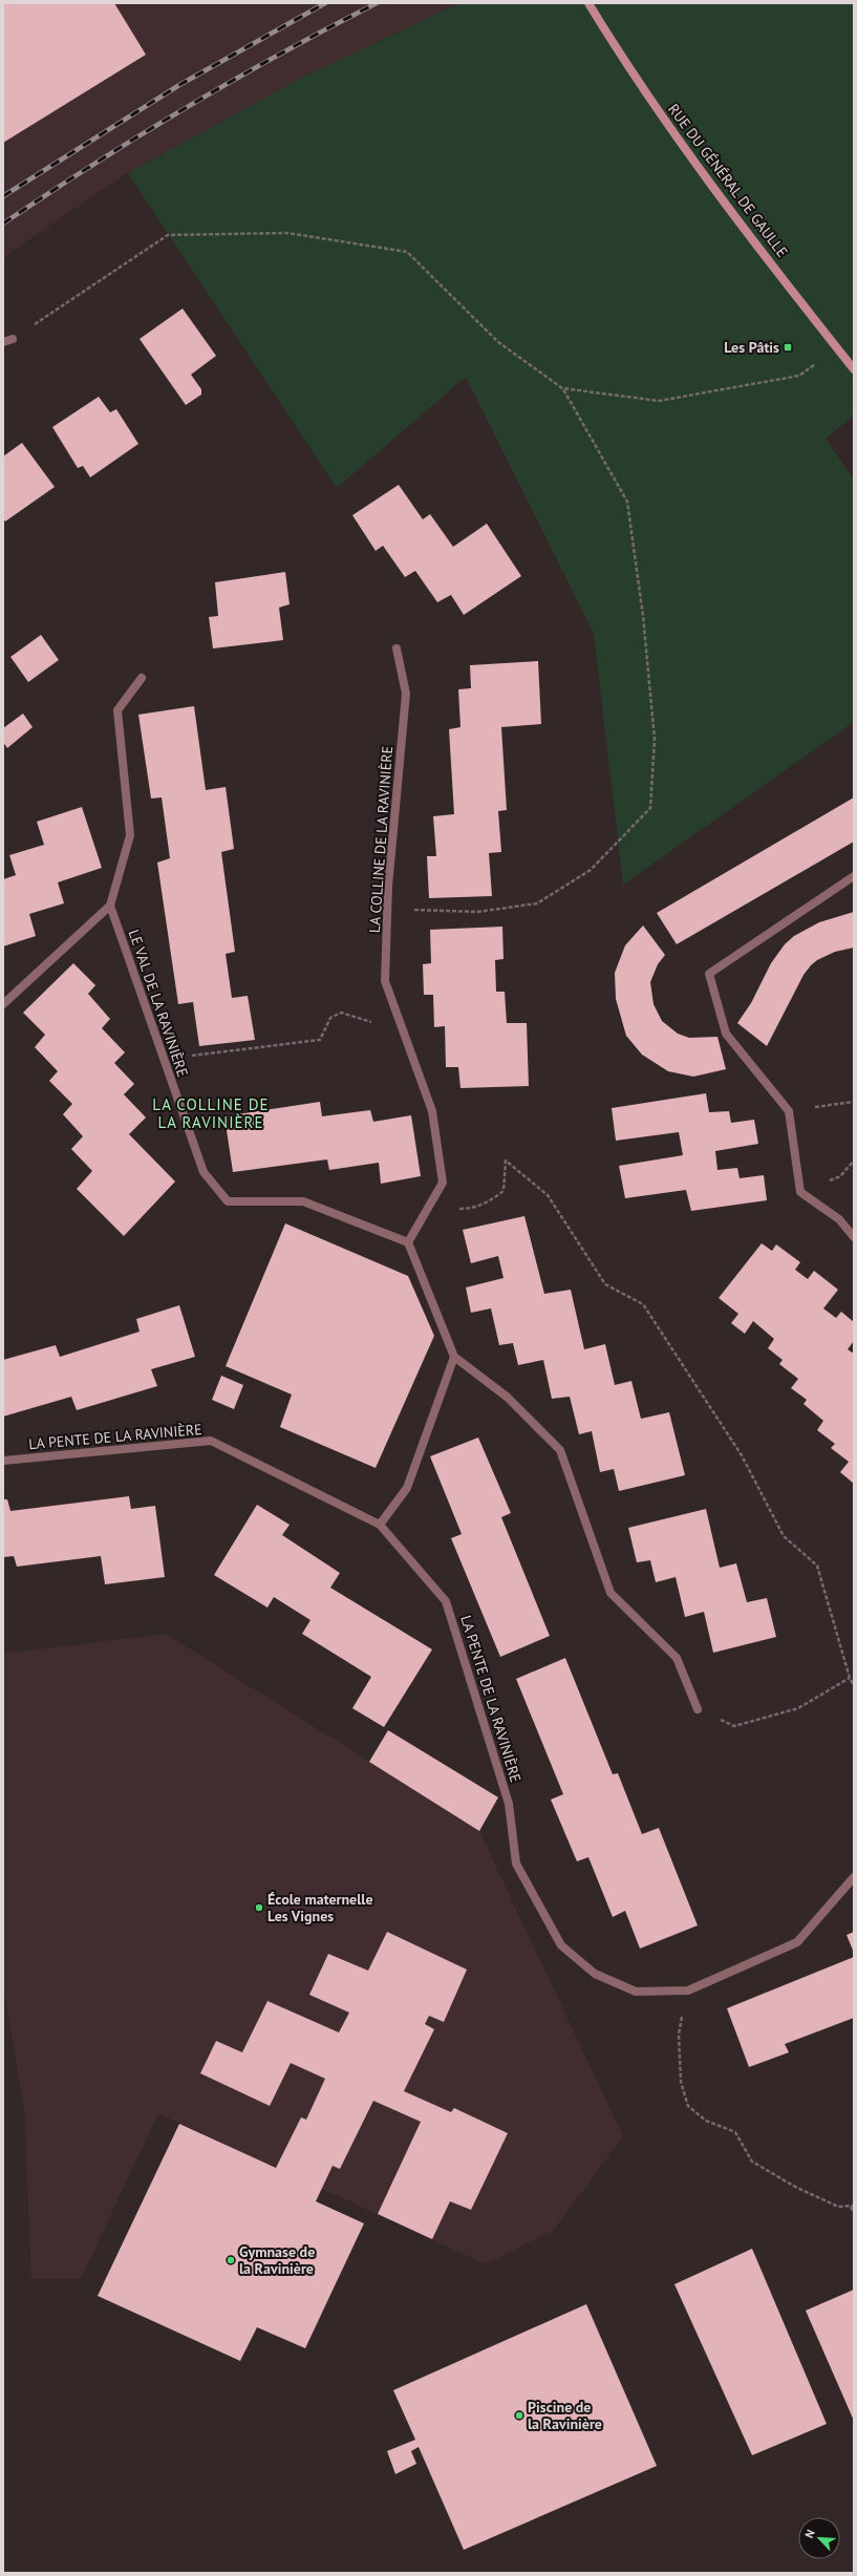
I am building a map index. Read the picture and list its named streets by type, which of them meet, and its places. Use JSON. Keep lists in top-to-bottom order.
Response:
{
  "streets": {
    "main road": ["RUE DU GÉNÉRAL DE GAULLE"],
    "street": ["LA COLLINE DE LA RAVINIÈRE", "LE VAL DE LA RAVINIÈRE", "LA PENTE DE LA RAVINIÈRE"]
  },
  "crossings": [
    ["LA COLLINE DE LA RAVINIÈRE", "LE VAL DE LA RAVINIÈRE"]
  ],
  "districts": ["LA COLLINE DE LA RAVINIÈRE"],
  "places": {
    "transit": ["Les Pâtis"],
    "other": ["École maternelle Les Vignes", "Gymnase de la Ravinière", "Piscine de la Ravinière"]
  },
  "north": "top left"
}
